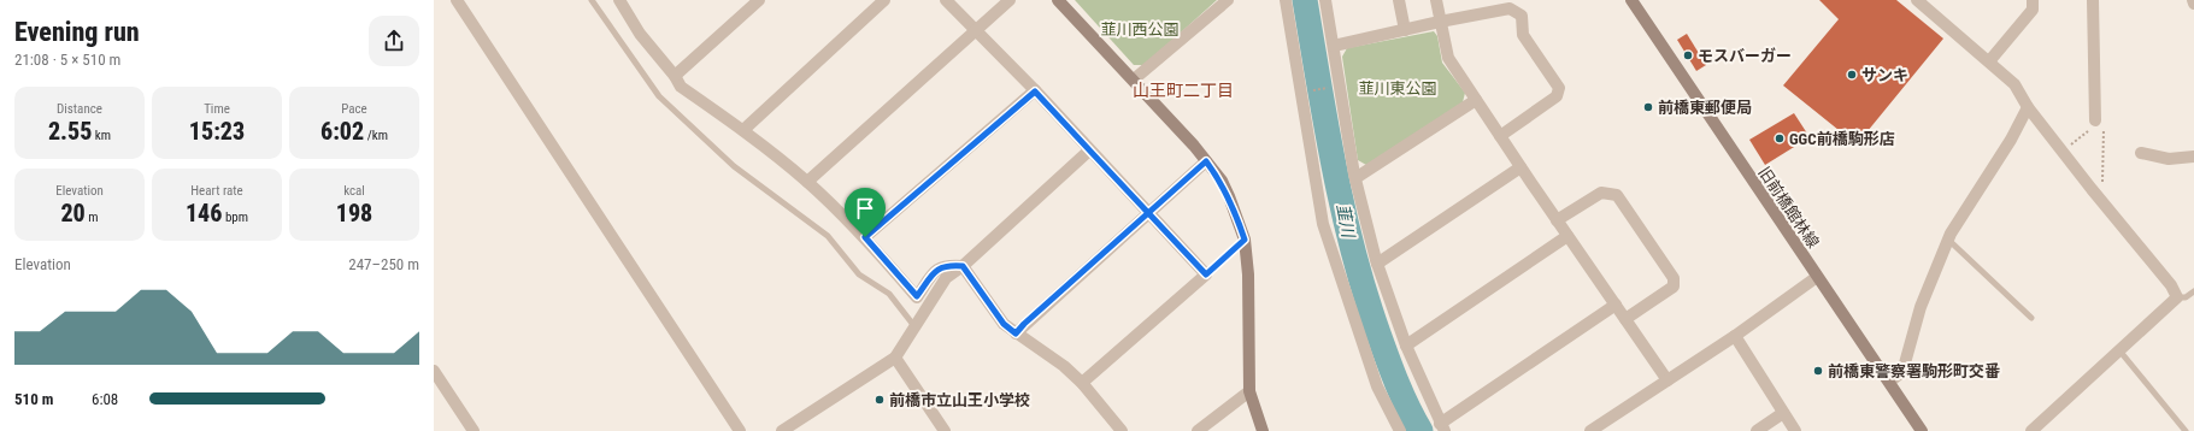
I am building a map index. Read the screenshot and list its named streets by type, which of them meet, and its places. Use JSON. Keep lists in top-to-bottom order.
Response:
{
  "streets": {
    "street": ["旧前橋館林線"]
  },
  "districts": ["山王町二丁目"],
  "water": ["韮川"],
  "parks": ["韮川西公園", "韮川東公園"],
  "places": [
    "モスバーガー",
    "サンキ",
    "前橋東郵便局",
    "GGC前橋駒形店",
    "前橋東警察署駒形町交番",
    "前橋市立山王小学校"
  ],
  "page": {
    "heading": ["Evening run", "21:08 · 5 × 510 m"],
    "stats": [
      ["Distance", "2.55 km"],
      ["Time", "15:23"],
      ["Pace", "6:02 /km"],
      ["Elevation", "20 m"],
      ["Heart rate", "146 bpm"],
      ["kcal", "198"]
    ],
    "chart": ["Elevation", "247–250 m"],
    "list": [
      {
        "name": "510 m",
        "note": "6:08"
      }
    ]
  }
}
